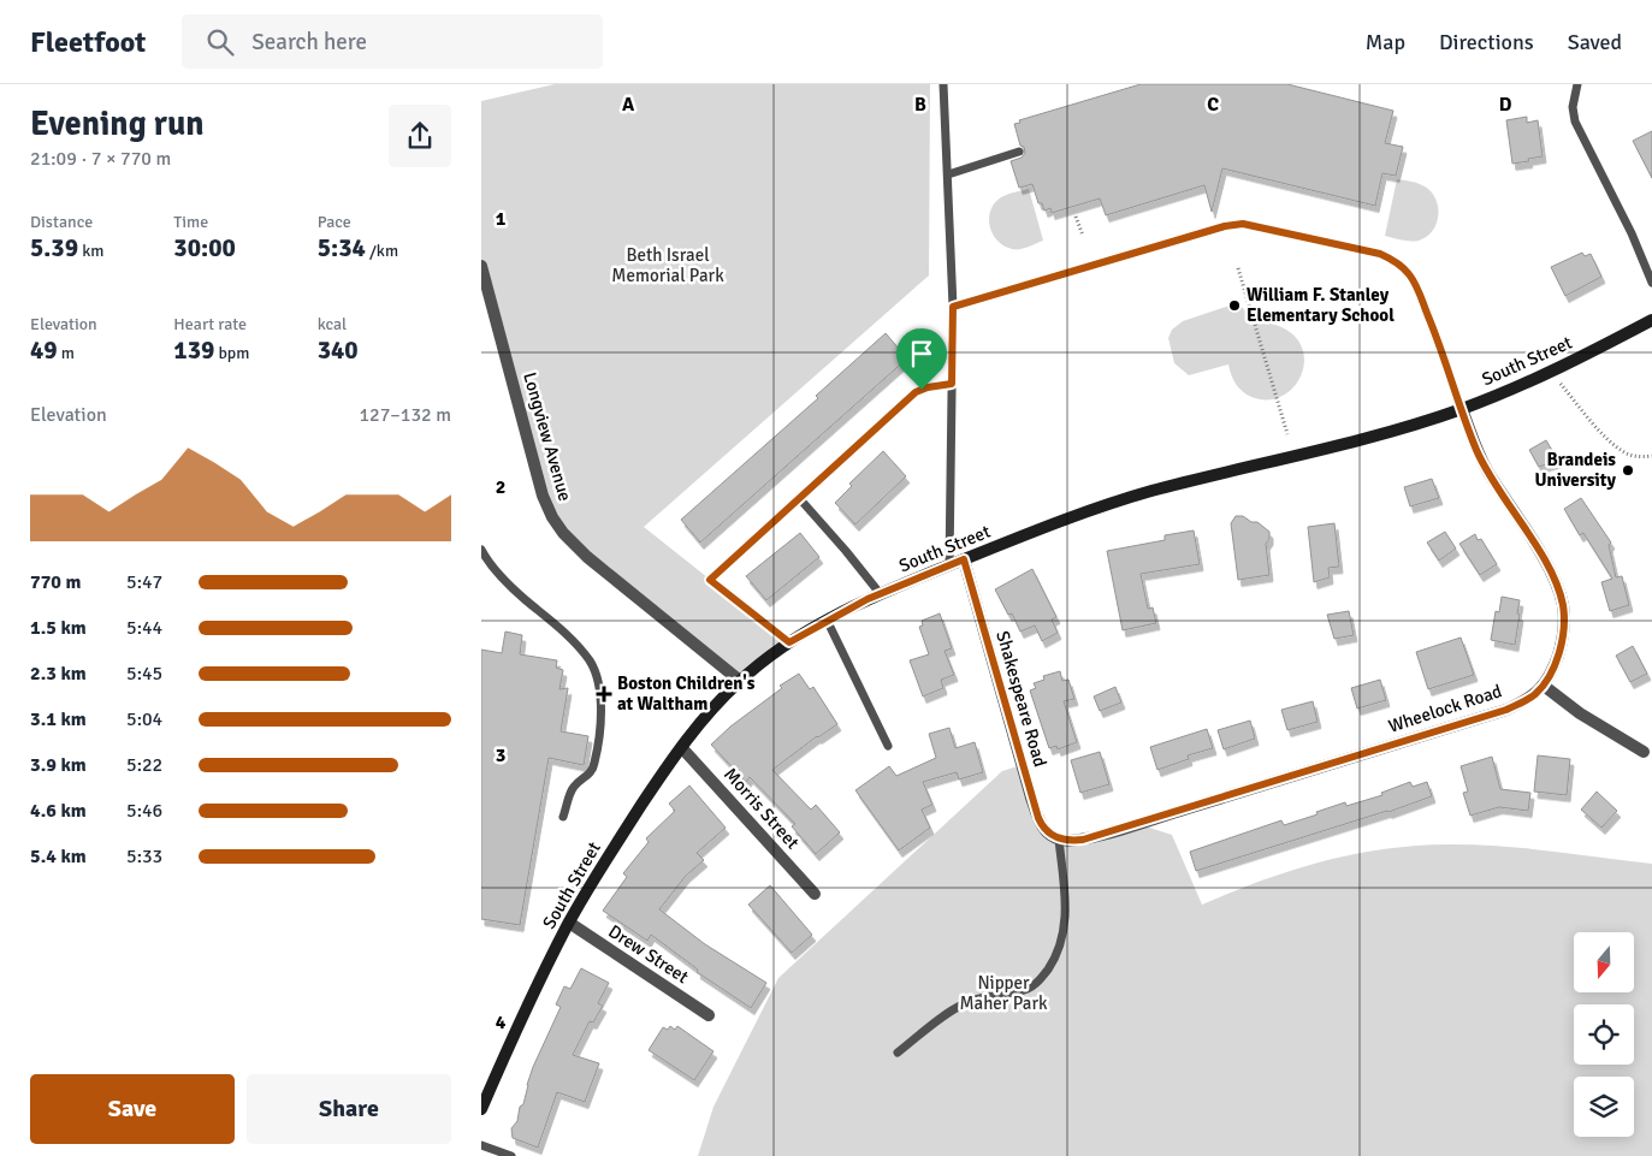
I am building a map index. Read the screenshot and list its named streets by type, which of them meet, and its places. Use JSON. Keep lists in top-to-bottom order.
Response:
{
  "streets": {
    "main road": ["South Street"],
    "street": [
      "Longview Avenue",
      "Shakespeare Road",
      "Wheelock Road",
      "Morris Street",
      "Drew Street"
    ]
  },
  "crossings": [
    ["South Street", "Longview Avenue"],
    ["South Street", "Shakespeare Road"],
    ["South Street", "Wheelock Road"],
    ["South Street", "Morris Street"],
    ["South Street", "Drew Street"],
    ["Shakespeare Road", "Wheelock Road"]
  ],
  "parks": ["Beth Israel Memorial Park", "Nipper Maher Park"],
  "places": {
    "other": ["William F. Stanley Elementary School", "Brandeis University"],
    "health": ["Boston Children's at Waltham"]
  },
  "north": "bottom",
  "page": {
    "header": "Fleetfoot",
    "search": "Search here",
    "nav": ["Map", "Directions", "Saved"],
    "heading": ["Evening run", "21:09 · 7 × 770 m"],
    "stats": [
      ["Distance", "5.39 km"],
      ["Time", "30:00"],
      ["Pace", "5:34 /km"],
      ["Elevation", "49 m"],
      ["Heart rate", "139 bpm"],
      ["kcal", "340"]
    ],
    "chart": ["Elevation", "127–132 m"],
    "list": [
      {
        "name": "770 m",
        "note": "5:47"
      },
      {
        "name": "1.5 km",
        "note": "5:44"
      },
      {
        "name": "2.3 km",
        "note": "5:45"
      },
      {
        "name": "3.1 km",
        "note": "5:04"
      },
      {
        "name": "3.9 km",
        "note": "5:22"
      },
      {
        "name": "4.6 km",
        "note": "5:46"
      },
      {
        "name": "5.4 km",
        "note": "5:33"
      }
    ],
    "buttons": ["Save", "Share"]
  },
  "grid": {
    "columns": [
      "A",
      "B",
      "C",
      "D"
    ],
    "rows": [
      "1",
      "2",
      "3",
      "4"
    ]
  }
}
